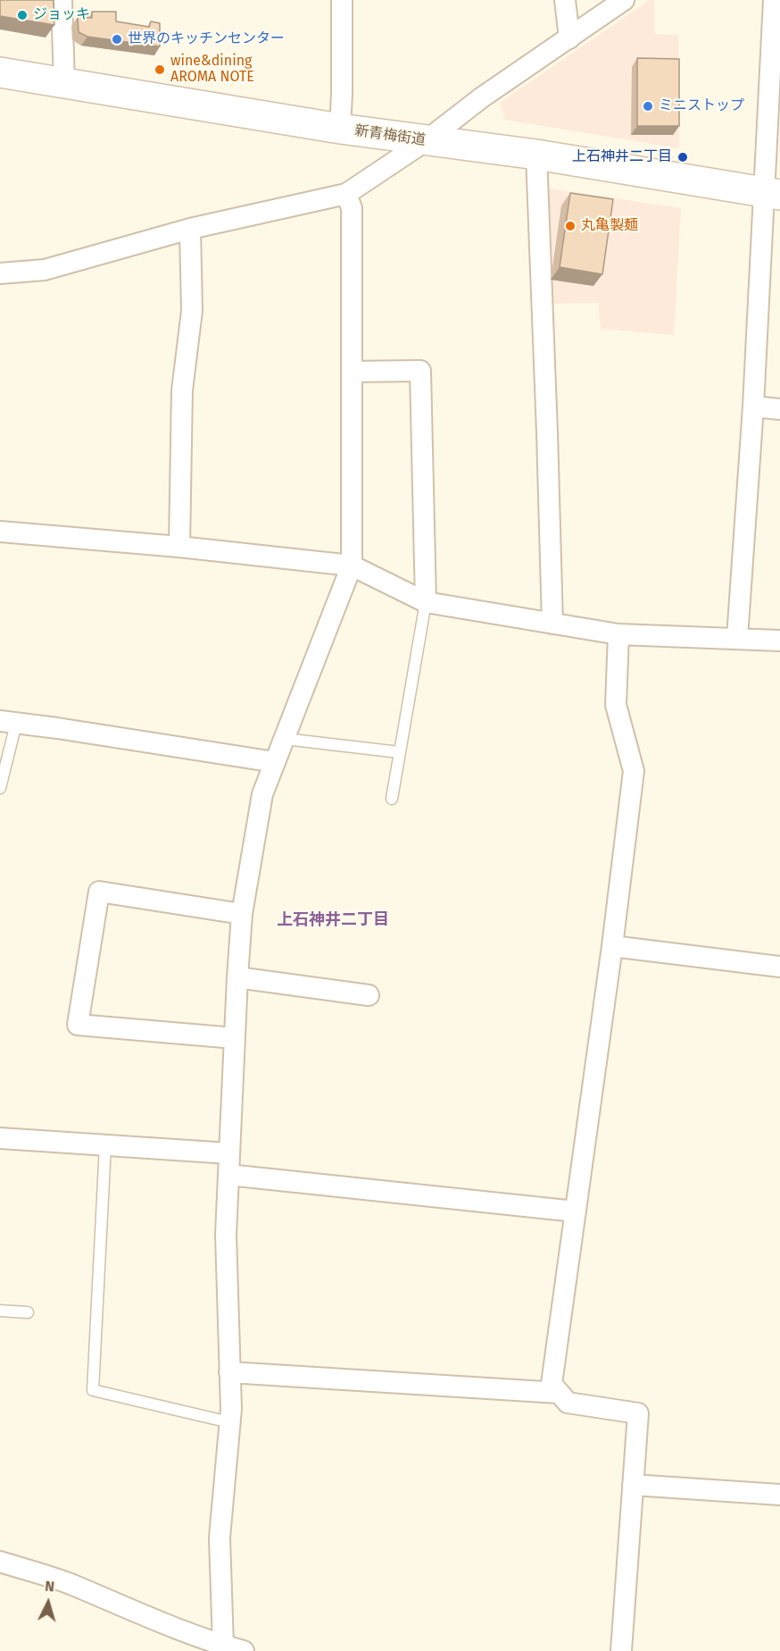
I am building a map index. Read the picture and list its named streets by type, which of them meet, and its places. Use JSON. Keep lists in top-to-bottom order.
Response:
{
  "streets": {
    "main road": ["新青梅街道"]
  },
  "districts": ["上石神井二丁目"],
  "places": [
    "ジョッキ",
    "世界のキッチンセンター",
    "wine&dining AROMA NOTE",
    "ミニストップ",
    "上石神井二丁目",
    "丸亀製麺"
  ],
  "north": "top"
}
